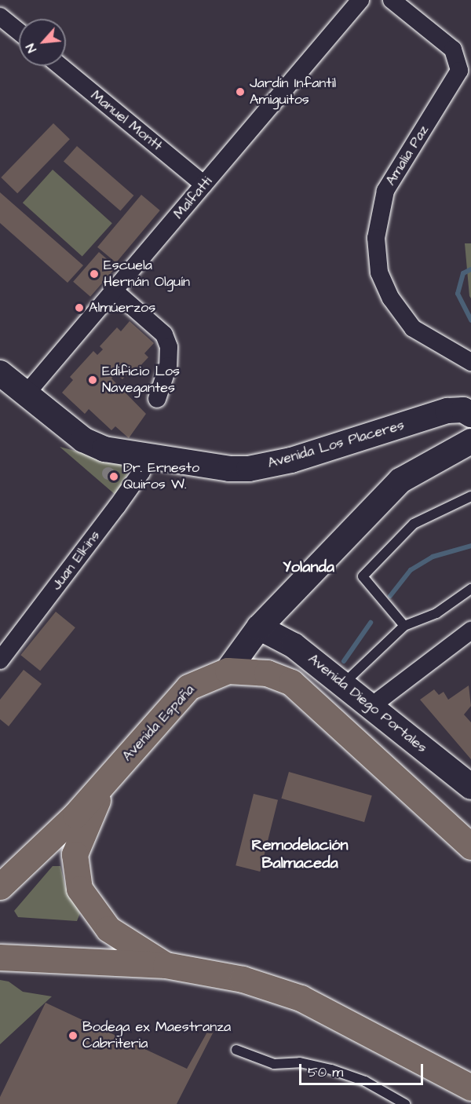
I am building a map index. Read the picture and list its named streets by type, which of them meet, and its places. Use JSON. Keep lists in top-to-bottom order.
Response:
{
  "streets": {
    "main road": ["Avenida Los Placeres", "Avenida Diego Portales", "Avenida España"],
    "street": [
      "Manuel Montt",
      "Amalia Paz",
      "Malfatti",
      "Juan Elkins"
    ]
  },
  "crossings": [
    ["Manuel Montt", "Malfatti"],
    ["Malfatti", "Avenida Los Placeres"],
    ["Avenida Los Placeres", "Juan Elkins"]
  ],
  "districts": ["Yolanda", "Remodelación Balmaceda"],
  "places": [
    "Jardín Infantil Amiguitos",
    "Escuela Hernán Olguín",
    "Almuerzos",
    "Edificio Los Navegantes",
    "Dr. Ernesto Quiros W.",
    "Bodega ex Maestranza Cabriteria"
  ],
  "scale_bar": "50 m",
  "north": "bottom left"
}
